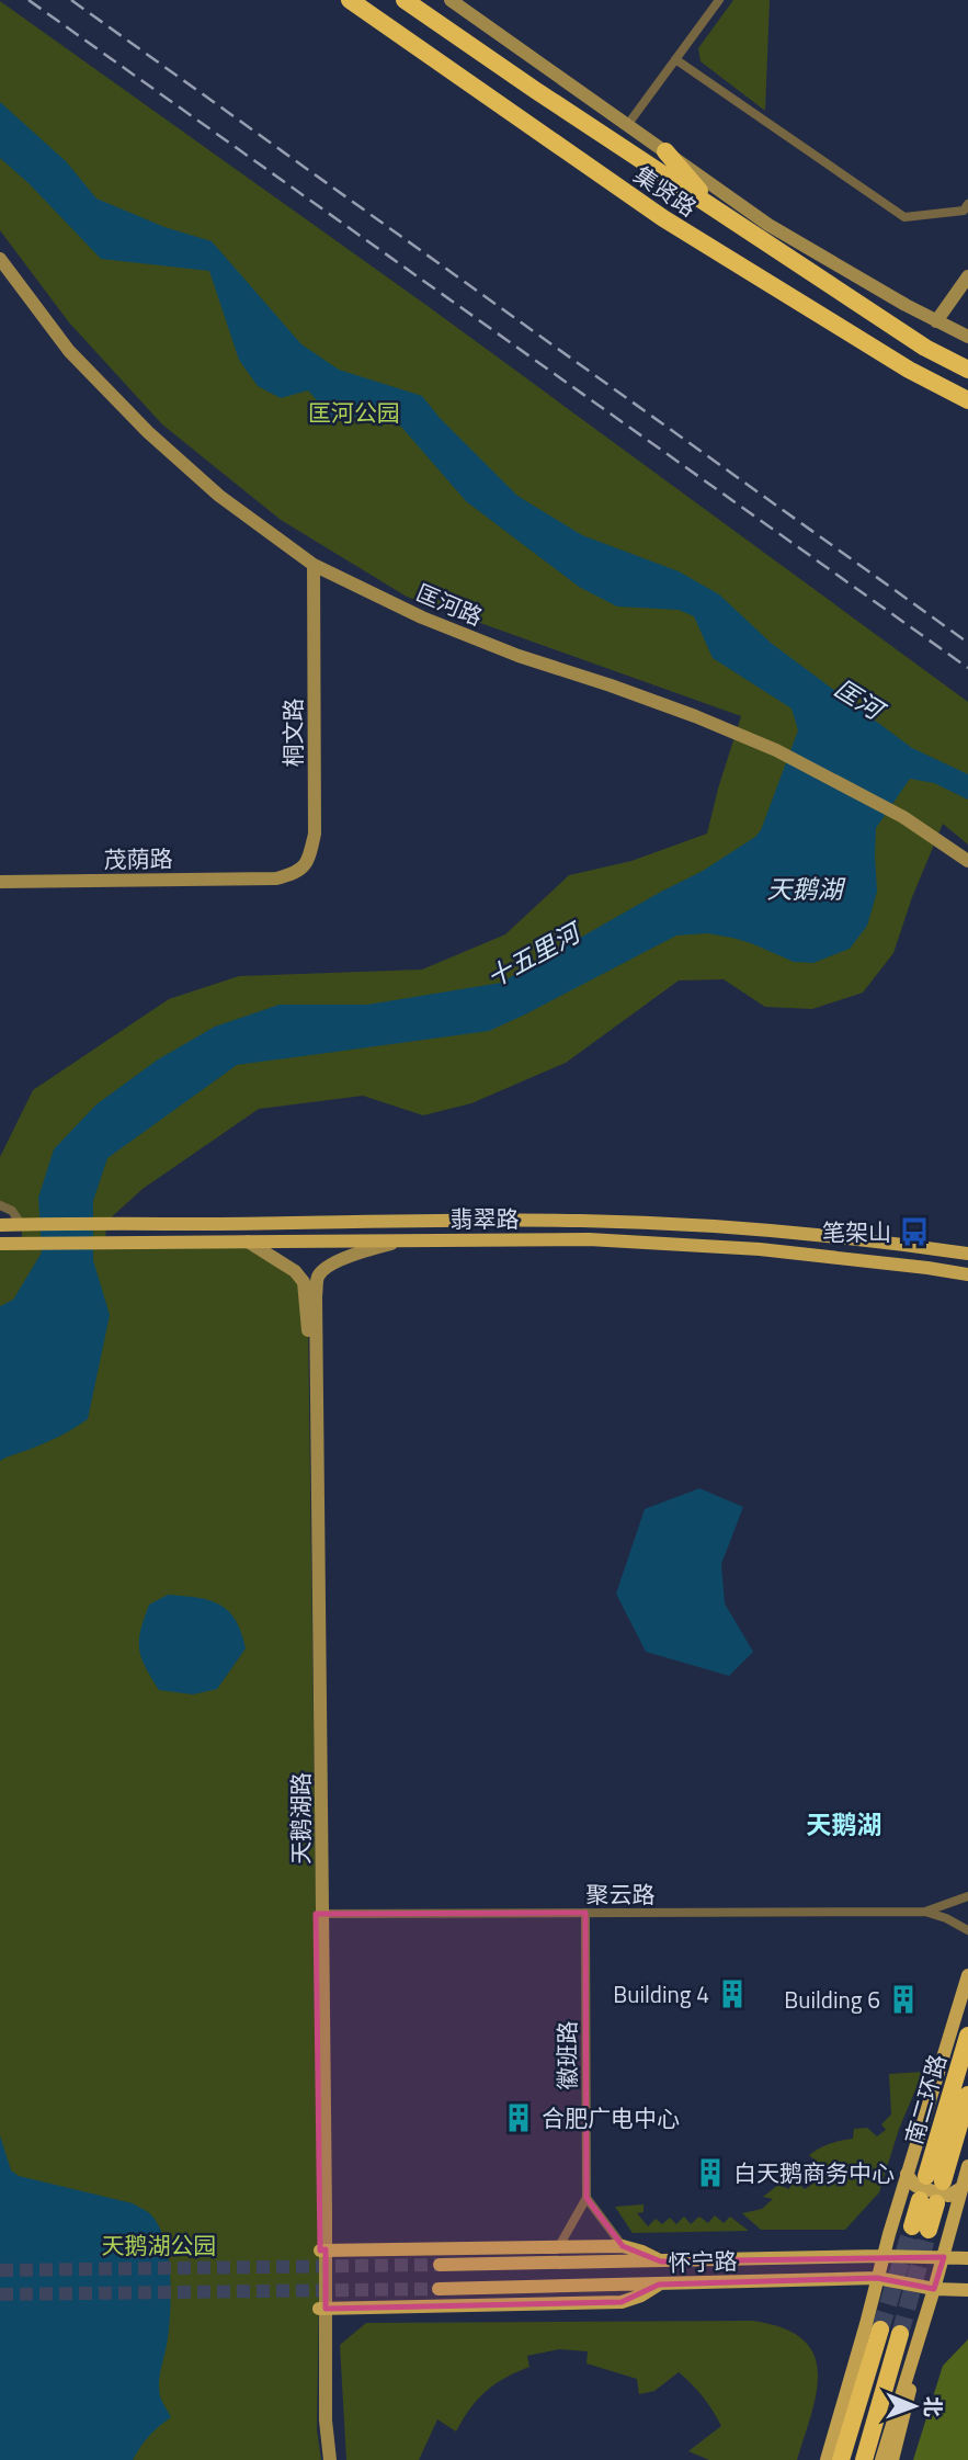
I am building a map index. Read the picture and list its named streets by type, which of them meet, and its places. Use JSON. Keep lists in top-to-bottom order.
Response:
{
  "streets": {
    "highway": ["集贤路", "南二环路"],
    "main road": ["翡翠路", "怀宁路"],
    "street": [
      "匡河路",
      "桐文路",
      "茂荫路",
      "天鹅湖路",
      "聚云路",
      "徽班路"
    ]
  },
  "crossings": [
    ["匡河路", "桐文路"],
    ["桐文路", "茂荫路"],
    ["翡翠路", "天鹅湖路"],
    ["天鹅湖路", "聚云路"],
    ["聚云路", "徽班路"]
  ],
  "districts": ["天鹅湖"],
  "water": ["匡河", "天鹅湖", "十五里河"],
  "parks": ["匡河公园", "天鹅湖公园"],
  "places": {
    "bus stop": ["笔架山"],
    "building": [
      "Building 4",
      "Building 6",
      "合肥广电中心",
      "白天鹅商务中心"
    ]
  },
  "north": "right"
}
